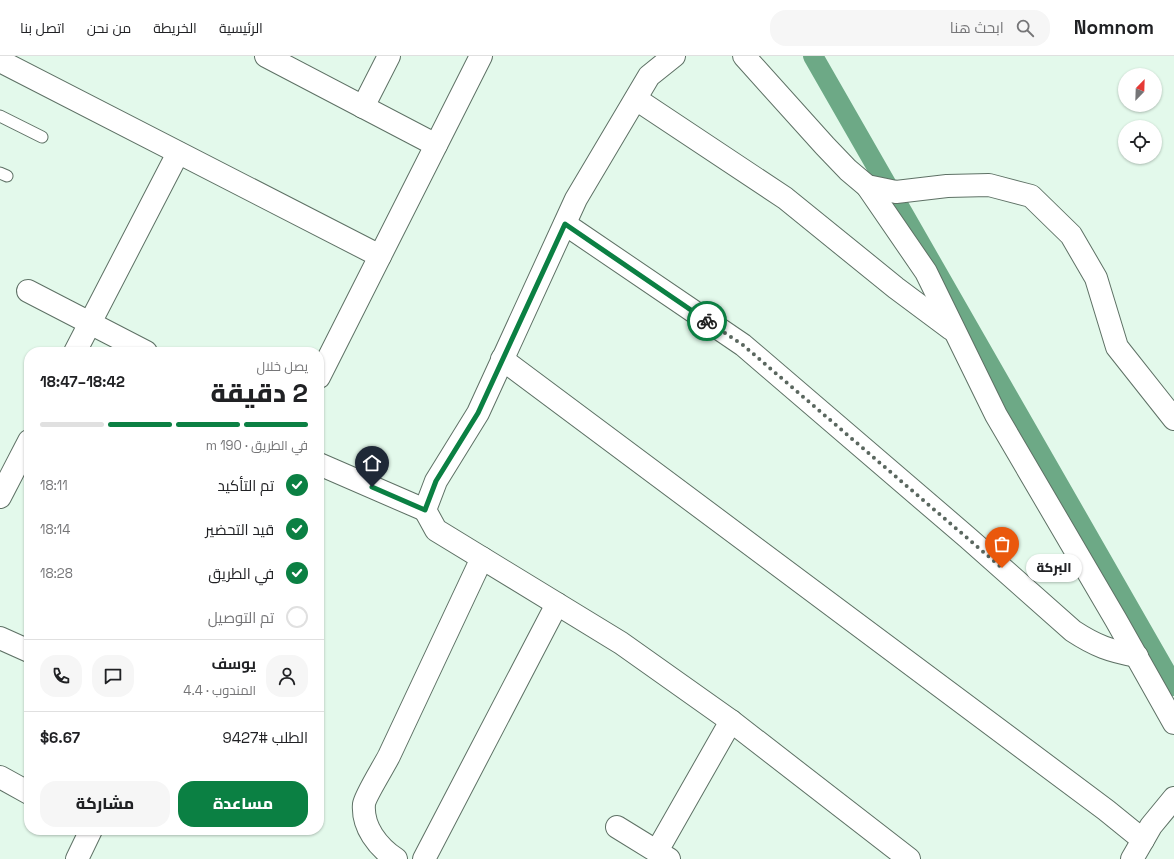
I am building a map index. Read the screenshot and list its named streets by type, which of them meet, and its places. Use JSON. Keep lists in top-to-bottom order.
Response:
{
  "places": ["البركة"],
  "north": "top right",
  "page": {
    "header": "Nomnom",
    "search": "ابحث هنا",
    "nav": [
      "الرئيسية",
      "الخريطة",
      "من نحن",
      "اتصل بنا"
    ],
    "heading": ["2 دقيقة", "يصل خلال", "18:42–18:47"],
    "panel": [
      "يوسف",
      "المندوب · 4.4",
      "الطلب #9427",
      "$6.67"
    ],
    "bar": "في الطريق · 190 m",
    "list": [
      ["تم التأكيد", "18:11"],
      ["قيد التحضير", "18:14"],
      ["في الطريق", "18:28"],
      "تم التوصيل"
    ],
    "bubble": "البركة",
    "buttons": ["مساعدة", "مشاركة"]
  }
}
